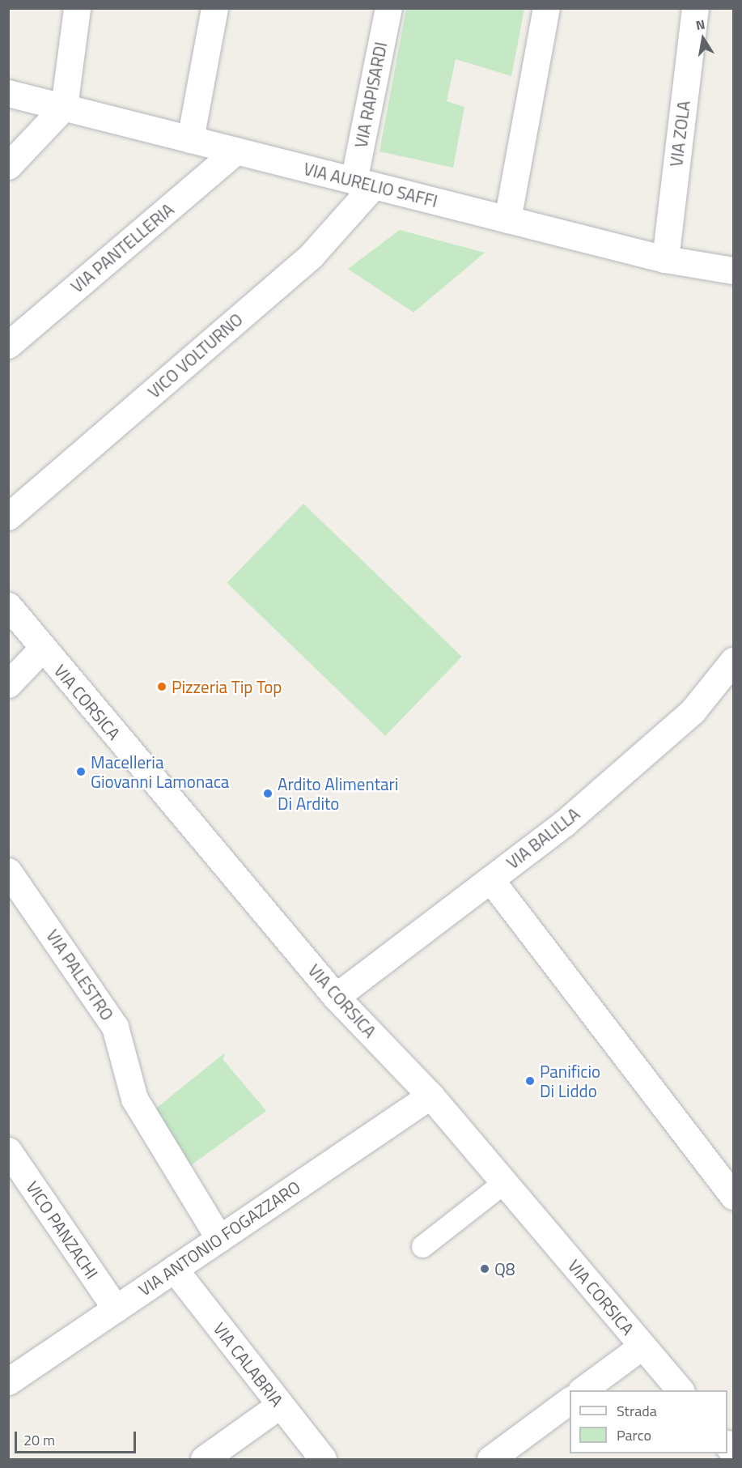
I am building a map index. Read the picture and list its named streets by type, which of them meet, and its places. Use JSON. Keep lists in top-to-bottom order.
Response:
{
  "streets": {
    "street": [
      "VIA RAPISARDI",
      "VIA ZOLA",
      "VIA AURELIO SAFFI",
      "VIA PANTELLERIA",
      "VICO VOLTURNO",
      "VIA CORSICA",
      "VIA BALILLA",
      "VIA PALESTRO",
      "VICO PANZACHI",
      "VIA ANTONIO FOGAZZARO",
      "VIA CALABRIA"
    ]
  },
  "crossings": [
    ["VIA RAPISARDI", "VIA AURELIO SAFFI"],
    ["VIA RAPISARDI", "VICO VOLTURNO"],
    ["VIA ZOLA", "VIA AURELIO SAFFI"],
    ["VIA AURELIO SAFFI", "VIA PANTELLERIA"],
    ["VIA AURELIO SAFFI", "VICO VOLTURNO"],
    ["VIA CORSICA", "VIA BALILLA"],
    ["VIA CORSICA", "VIA ANTONIO FOGAZZARO"],
    ["VIA PALESTRO", "VIA ANTONIO FOGAZZARO"],
    ["VICO PANZACHI", "VIA ANTONIO FOGAZZARO"],
    ["VIA ANTONIO FOGAZZARO", "VIA CALABRIA"]
  ],
  "places": [
    "Pizzeria Tip Top",
    "Macelleria Giovanni Lamonaca",
    "Ardito Alimentari Di Ardito",
    "Panificio Di Liddo",
    "Q8"
  ],
  "legend": ["Strada", "Parco"],
  "scale_bar": "20 m",
  "north": "top"
}
